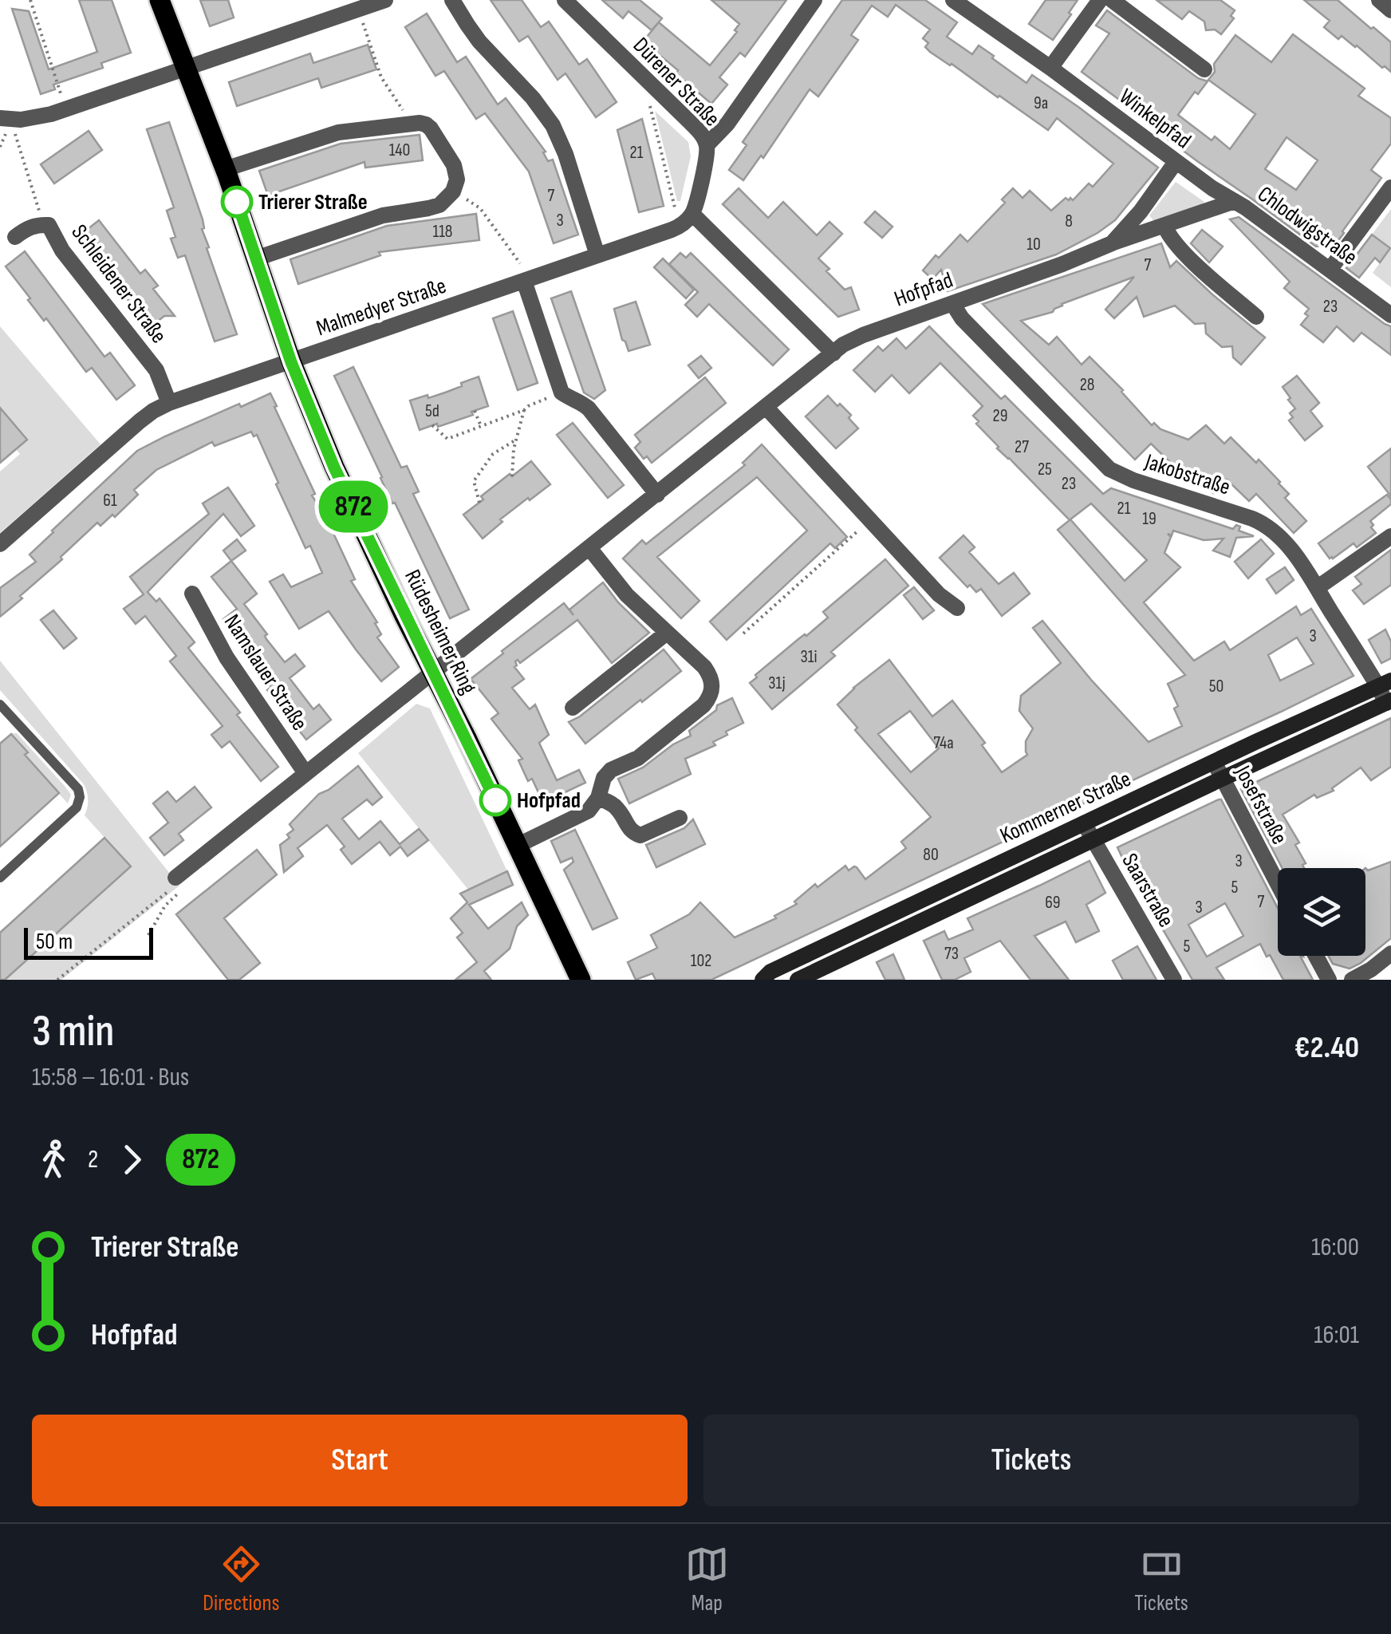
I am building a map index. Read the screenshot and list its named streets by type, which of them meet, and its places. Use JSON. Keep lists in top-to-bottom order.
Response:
{
  "streets": {
    "main road": ["Rüdesheimer Ring"],
    "street": [
      "Dürener Straße",
      "Winkelpfad",
      "Chlodwigstraße",
      "Schleidener Straße",
      "Hofpfad",
      "Malmedyer Straße",
      "Jakobstraße",
      "Namslauer Straße",
      "Josefstraße",
      "Kommerner Straße",
      "Saarstraße"
    ]
  },
  "crossings": [
    ["Winkelpfad", "Chlodwigstraße"],
    ["Winkelpfad", "Hofpfad"],
    ["Chlodwigstraße", "Hofpfad"],
    ["Schleidener Straße", "Malmedyer Straße"],
    ["Hofpfad", "Jakobstraße"],
    ["Hofpfad", "Rüdesheimer Ring"],
    ["Hofpfad", "Namslauer Straße"],
    ["Malmedyer Straße", "Rüdesheimer Ring"],
    ["Jakobstraße", "Kommerner Straße"],
    ["Josefstraße", "Kommerner Straße"],
    ["Kommerner Straße", "Saarstraße"]
  ],
  "places": ["Trierer Straße", "Hofpfad"],
  "lines": ["bus line 872"],
  "house_numbers": [
    "9a",
    "140",
    "21",
    "7",
    "3",
    "8",
    "118",
    "10",
    "7",
    "23",
    "28",
    "5d",
    "29",
    "27",
    "25",
    "23",
    "61",
    "21",
    "19",
    "3",
    "31i",
    "31j",
    "50",
    "74a",
    "80",
    "3",
    "5",
    "7",
    "69",
    "3",
    "5",
    "73",
    "102"
  ],
  "scale_bar": "50 m",
  "page": {
    "on_map": "872",
    "scale": "50 m",
    "heading": ["3 min", "15:58 – 16:01 · Bus", "€2.40"],
    "legs": ["2", "872"],
    "list": [
      {
        "name": "Trierer Straße",
        "value": "16:00"
      },
      {
        "name": "Hofpfad",
        "value": "16:01"
      }
    ],
    "buttons": ["Start", "Tickets"],
    "tabs": ["Directions", "Map", "Tickets"]
  }
}
